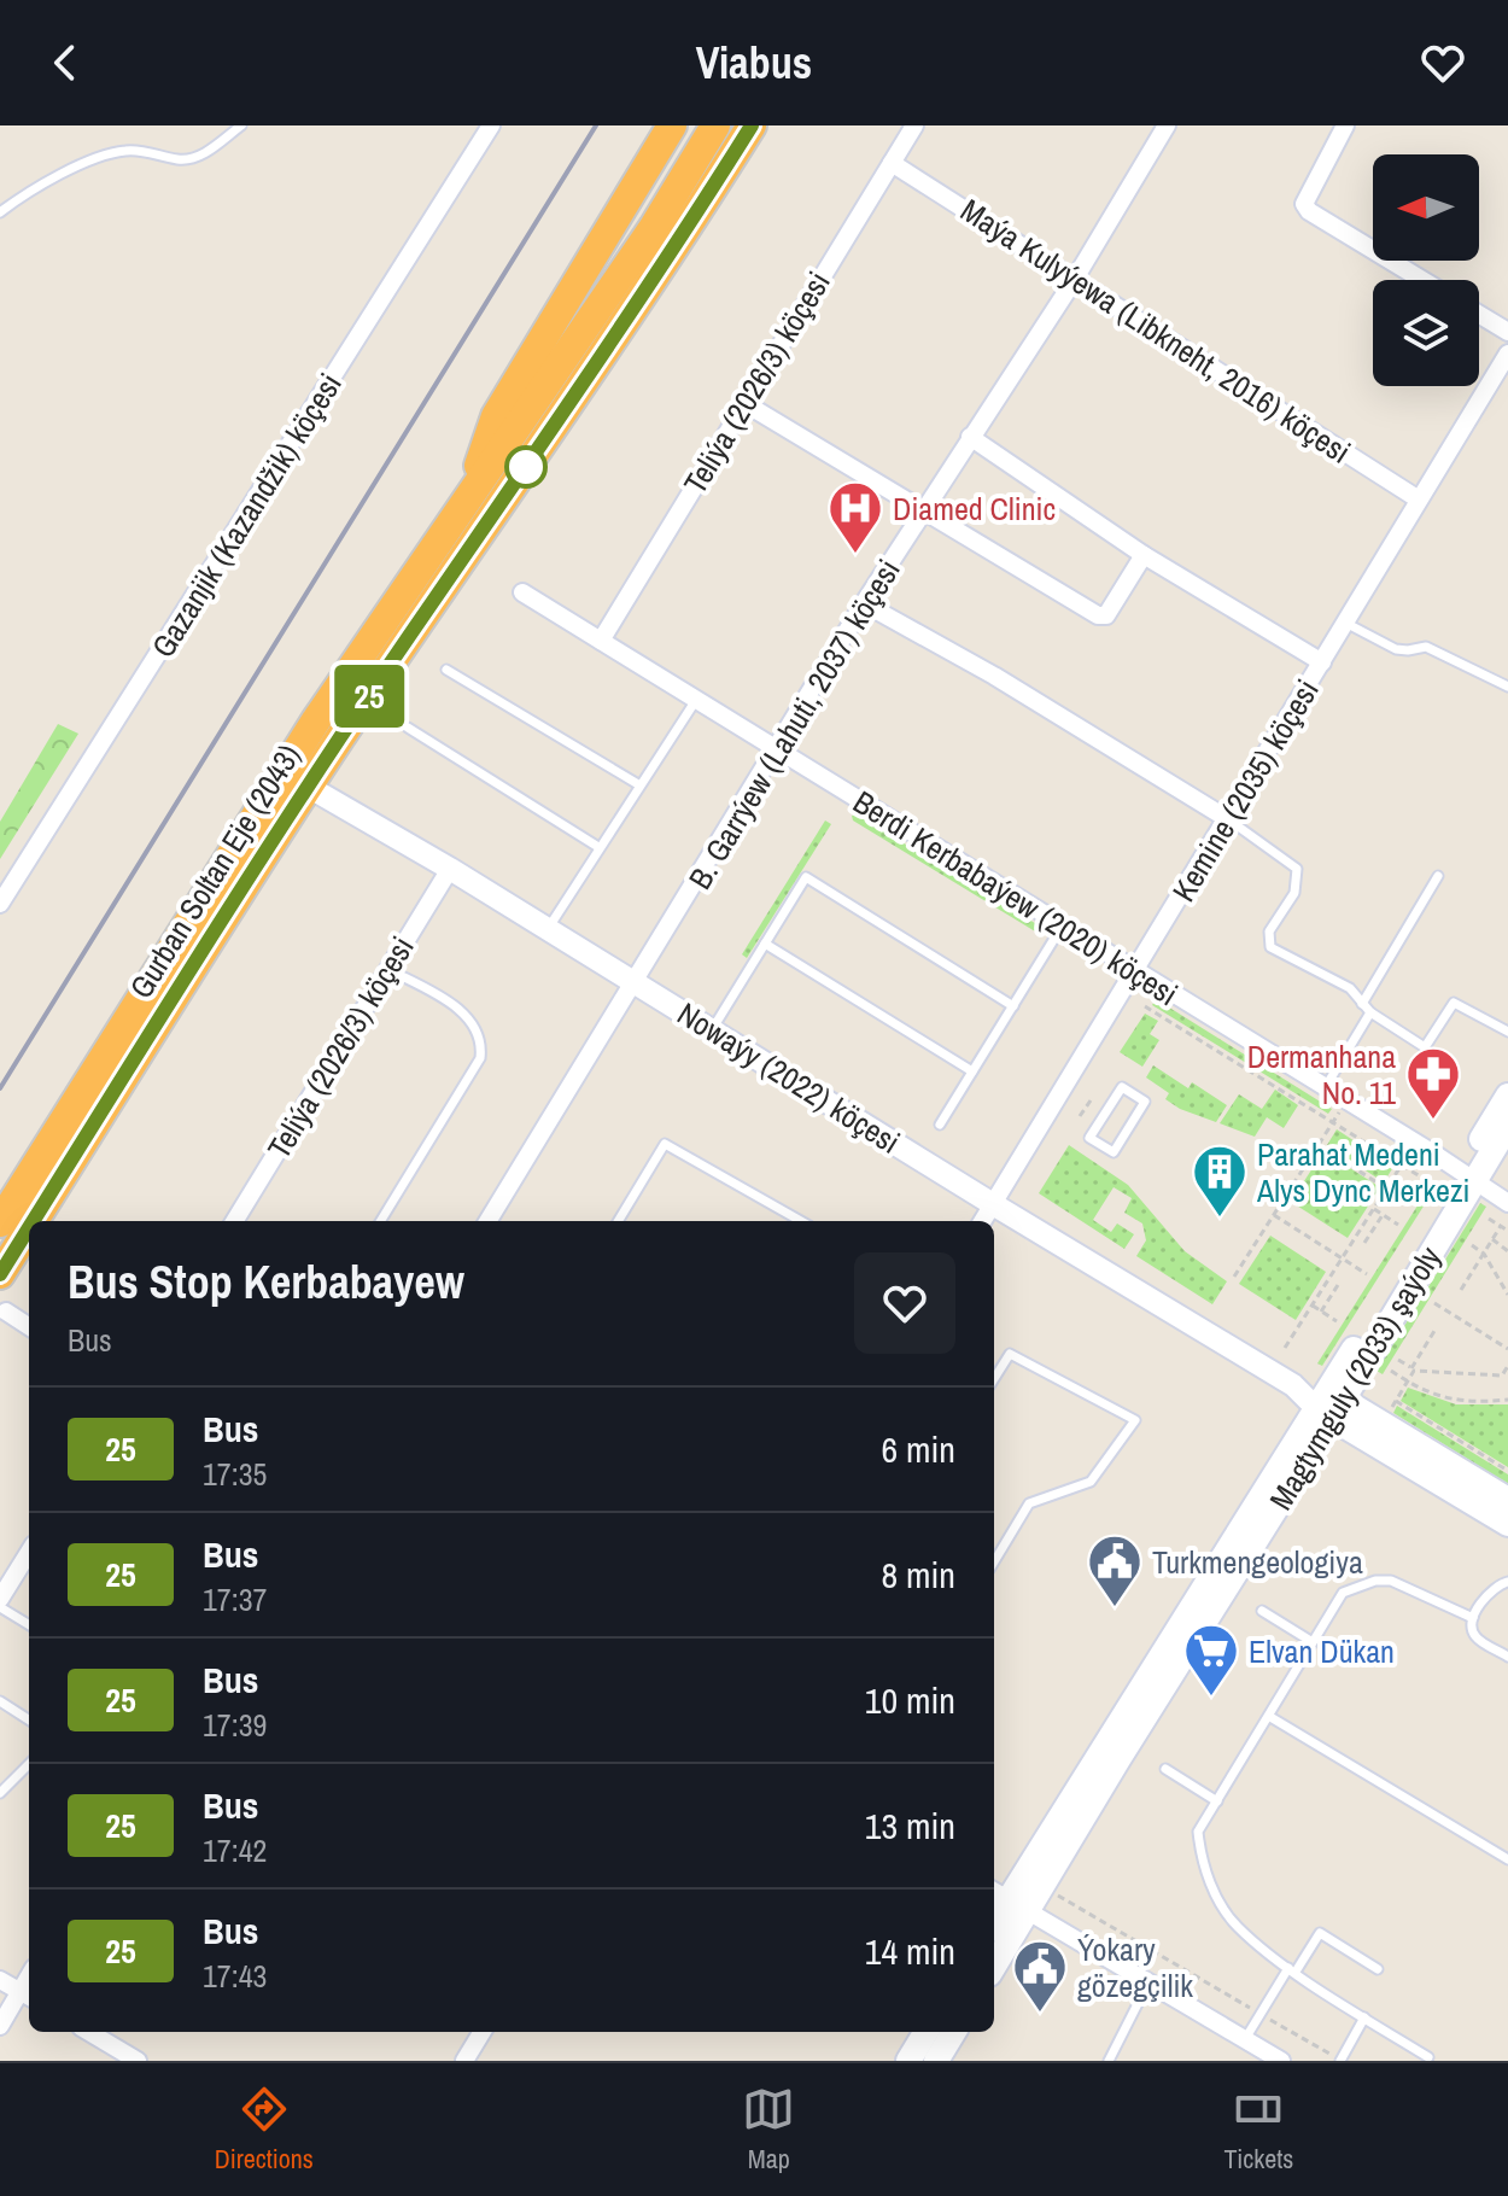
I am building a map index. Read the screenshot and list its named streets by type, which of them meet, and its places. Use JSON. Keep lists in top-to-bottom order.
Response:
{
  "streets": {
    "highway": ["Gurban Soltan Eje (2043)"],
    "main road": ["Nowaýy (2022) köçesi", "Magtymguly (2033) şaýoly"],
    "street": [
      "Maýa Kulyýewa (Libkneht, 2016) köçesi",
      "Teliýa (2026/3) köçesi",
      "Gazanjik (Kazandžik) köçesi",
      "B. Garrýew (Lahuti, 2037) köçesi",
      "Kemine (2035) köçesi",
      "Berdi Kerbabaýew (2020) köçesi"
    ]
  },
  "crossings": [
    ["Maýa Kulyýewa (Libkneht, 2016) köçesi", "Teliýa (2026/3) köçesi"],
    ["Maýa Kulyýewa (Libkneht, 2016) köçesi", "B. Garrýew (Lahuti, 2037) köçesi"],
    ["Maýa Kulyýewa (Libkneht, 2016) köçesi", "Kemine (2035) köçesi"],
    ["Teliýa (2026/3) köçesi", "Berdi Kerbabaýew (2020) köçesi"],
    ["Teliýa (2026/3) köçesi", "Nowaýy (2022) köçesi"],
    ["B. Garrýew (Lahuti, 2037) köçesi", "Berdi Kerbabaýew (2020) köçesi"],
    ["B. Garrýew (Lahuti, 2037) köçesi", "Nowaýy (2022) köçesi"],
    ["Kemine (2035) köçesi", "Berdi Kerbabaýew (2020) köçesi"],
    ["Kemine (2035) köçesi", "Nowaýy (2022) köçesi"],
    ["Gurban Soltan Eje (2043)", "Nowaýy (2022) köçesi"],
    ["Berdi Kerbabaýew (2020) köçesi", "Magtymguly (2033) şaýoly"],
    ["Nowaýy (2022) köçesi", "Magtymguly (2033) şaýoly"]
  ],
  "places": {
    "hospital": ["Diamed Clinic"],
    "pharmacy": ["Dermanhana No. 11"],
    "building": ["Parahat Medeni Alys Dync Merkezi"],
    "public building": ["Turkmengeologiya", "Ýokary gözegçilik"],
    "supermarket": ["Elvan Dükan"]
  },
  "lines": ["bus line 25"],
  "north": "left",
  "page": {
    "header": "Viabus",
    "on_map": "25",
    "heading": ["Bus Stop Kerbabayew", "Bus"],
    "list": [
      {
        "mark": "25",
        "name": "Bus",
        "note": "17:35",
        "value": "6 min"
      },
      {
        "mark": "25",
        "name": "Bus",
        "note": "17:37",
        "value": "8 min"
      },
      {
        "mark": "25",
        "name": "Bus",
        "note": "17:39",
        "value": "10 min"
      },
      {
        "mark": "25",
        "name": "Bus",
        "note": "17:42",
        "value": "13 min"
      },
      {
        "mark": "25",
        "name": "Bus",
        "note": "17:43",
        "value": "14 min"
      }
    ],
    "tabs": ["Directions", "Map", "Tickets"]
  }
}
